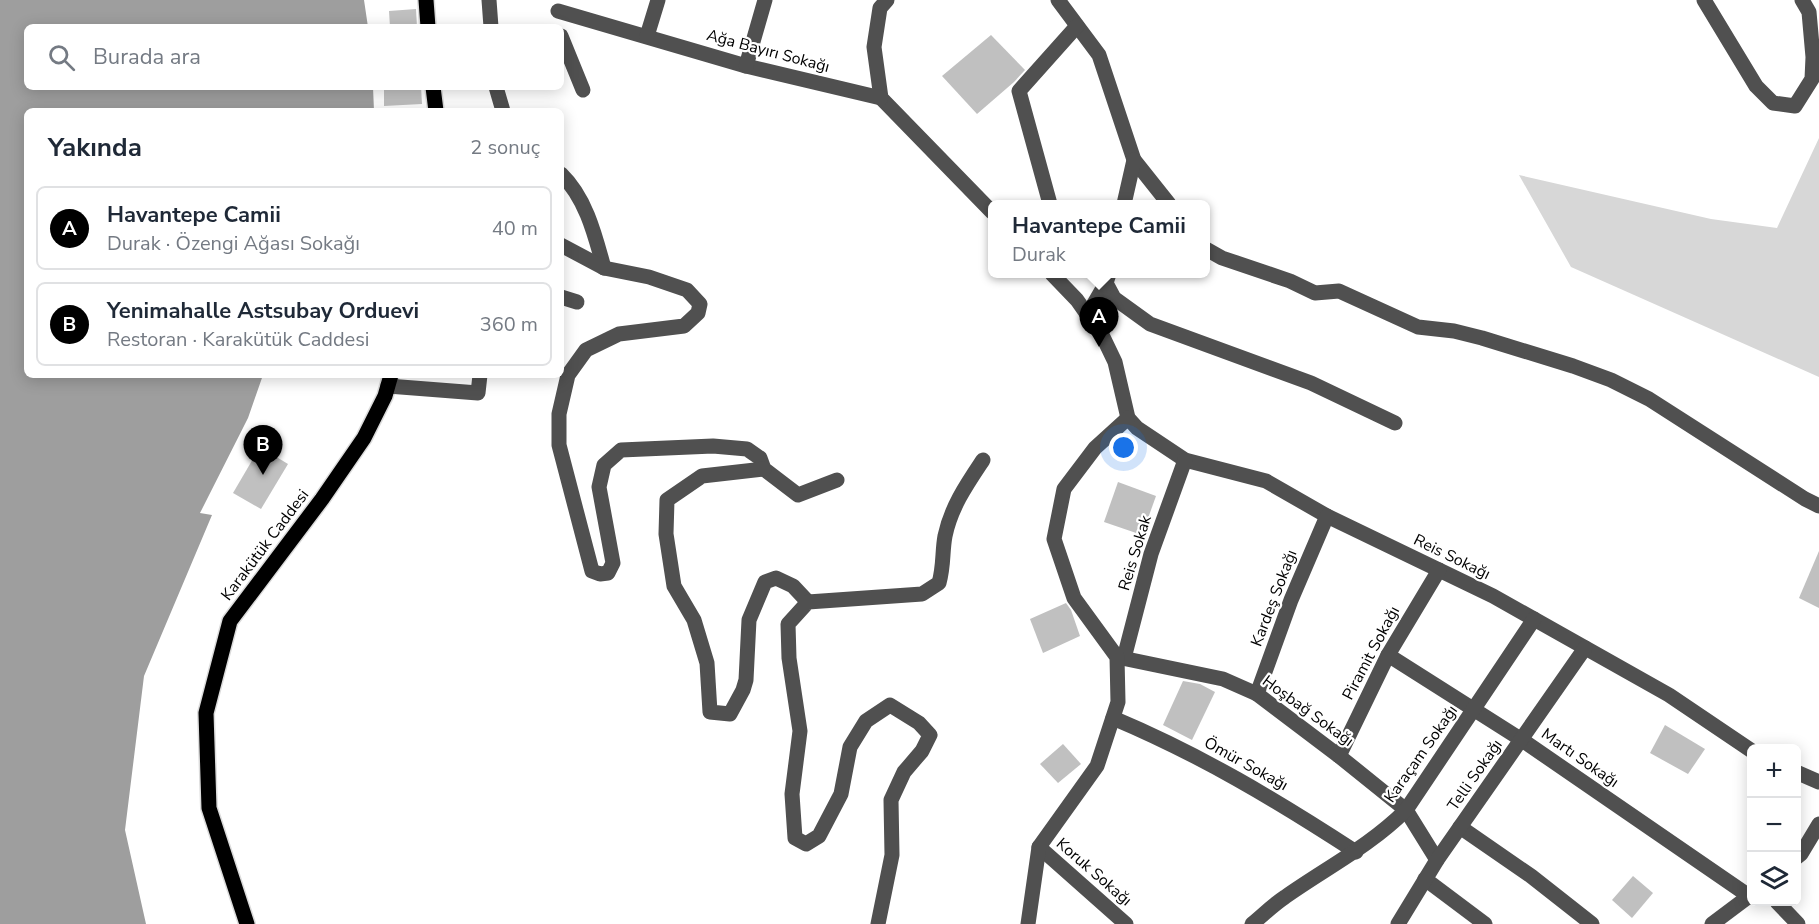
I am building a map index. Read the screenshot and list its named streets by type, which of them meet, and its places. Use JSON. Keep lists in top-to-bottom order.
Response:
{
  "streets": {
    "main road": ["Karakütük Caddesi"],
    "street": [
      "Ağa Bayırı Sokağı",
      "Reis Sokak",
      "Reis Sokağı",
      "Kardeş Sokağı",
      "Piramit Sokağı",
      "Hoşbağ Sokağı",
      "Karaçam Sokağı",
      "Martı Sokağı",
      "Ömür Sokağı",
      "Telli Sokağı",
      "Koruk Sokağı"
    ]
  },
  "crossings": [
    ["Reis Sokak", "Reis Sokağı"],
    ["Reis Sokak", "Hoşbağ Sokağı"],
    ["Reis Sokak", "Ömür Sokağı"],
    ["Reis Sokak", "Koruk Sokağı"],
    ["Reis Sokağı", "Kardeş Sokağı"],
    ["Reis Sokağı", "Piramit Sokağı"],
    ["Reis Sokağı", "Karaçam Sokağı"],
    ["Reis Sokağı", "Telli Sokağı"],
    ["Kardeş Sokağı", "Hoşbağ Sokağı"],
    ["Piramit Sokağı", "Hoşbağ Sokağı"],
    ["Piramit Sokağı", "Martı Sokağı"],
    ["Hoşbağ Sokağı", "Karaçam Sokağı"],
    ["Hoşbağ Sokağı", "Telli Sokağı"],
    ["Karaçam Sokağı", "Martı Sokağı"],
    ["Karaçam Sokağı", "Ömür Sokağı"],
    ["Martı Sokağı", "Telli Sokağı"]
  ],
  "page": {
    "search": "Burada ara",
    "heading": ["Yakında", "2 sonuç"],
    "list": [
      {
        "mark": "A",
        "name": "Havantepe Camii",
        "note": "Durak · Özengi Ağası Sokağı",
        "value": "40 m"
      },
      {
        "mark": "B",
        "name": "Yenimahalle Astsubay Orduevi",
        "note": "Restoran · Karakütük Caddesi",
        "value": "360 m"
      }
    ],
    "popup": ["Havantepe Camii", "Durak"],
    "pins": ["A", "B"],
    "map_buttons": ["+", "−"]
  }
}
